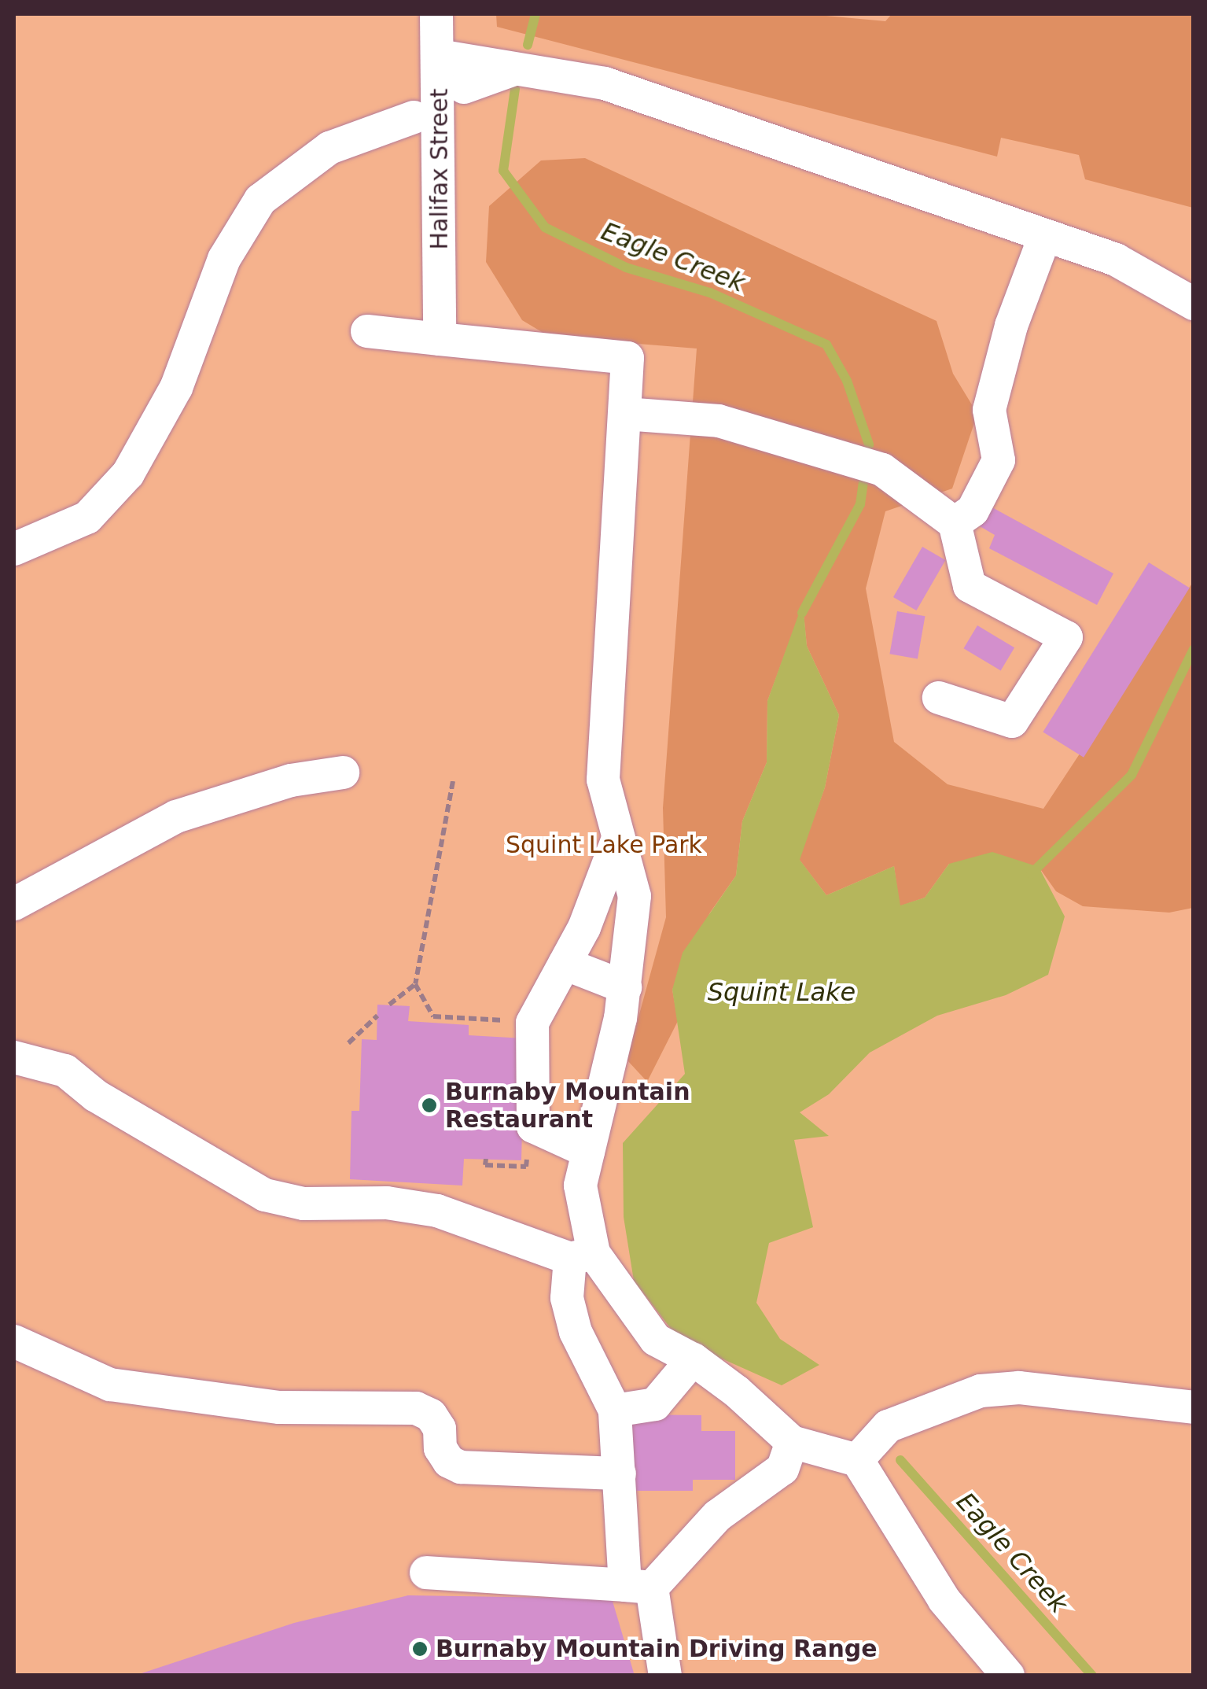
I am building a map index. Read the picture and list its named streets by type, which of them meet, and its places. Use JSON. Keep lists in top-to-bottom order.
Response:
{
  "streets": {
    "street": ["Halifax Street"]
  },
  "water": ["Eagle Creek", "Squint Lake"],
  "parks": ["Squint Lake Park"],
  "places": ["Burnaby Mountain Restaurant", "Burnaby Mountain Driving Range"]
}
